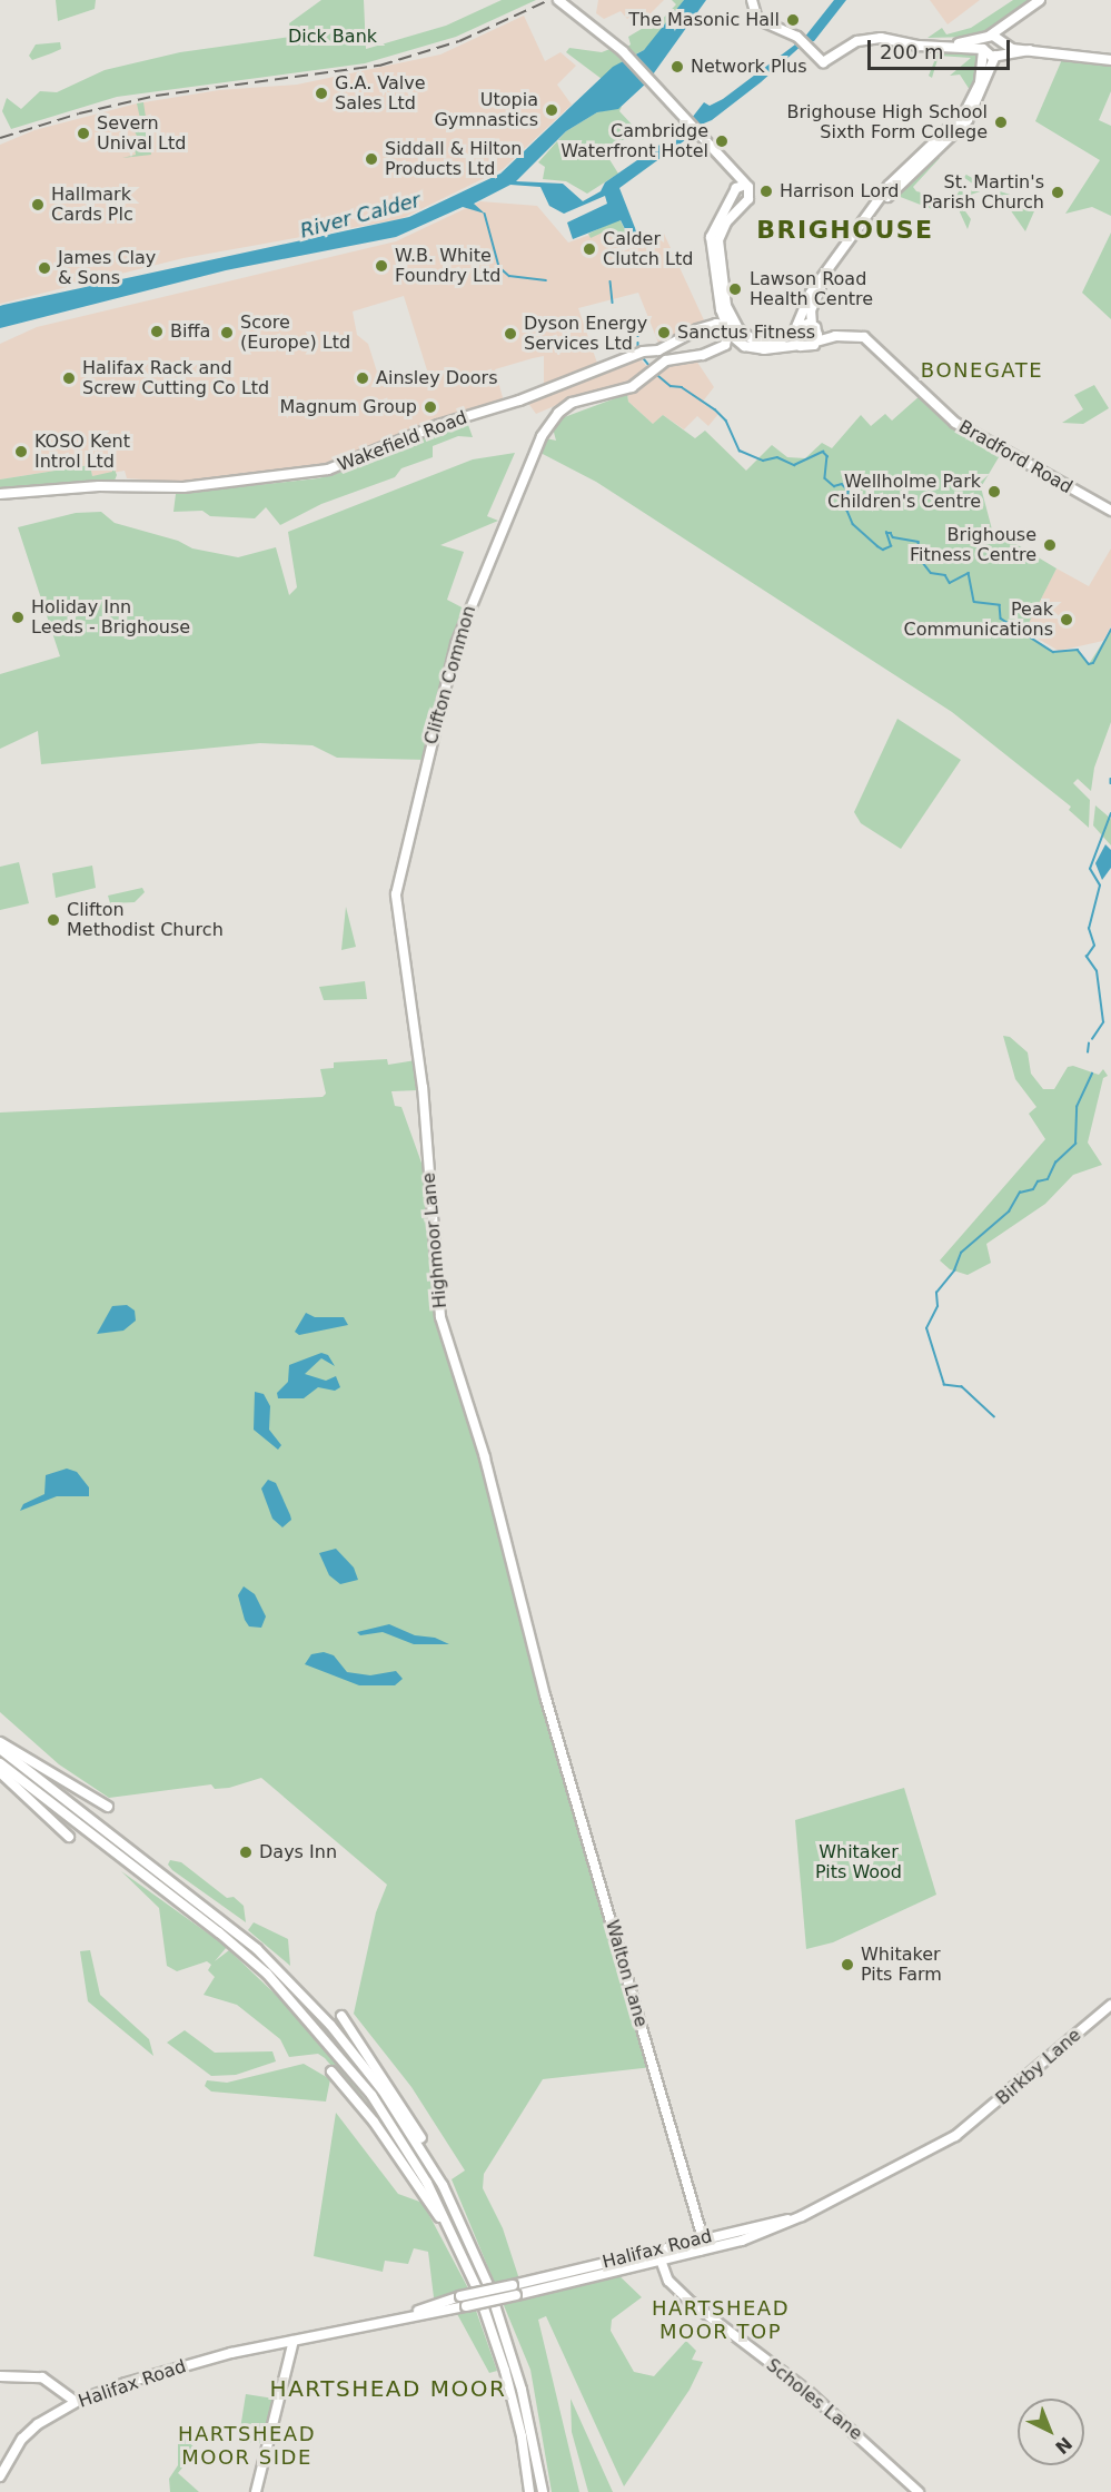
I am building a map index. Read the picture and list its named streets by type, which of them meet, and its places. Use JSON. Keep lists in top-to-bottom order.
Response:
{
  "streets": {
    "main road": [
      "Wakefield Road",
      "Bradford Road",
      "Clifton Common",
      "Highmoor Lane",
      "Walton Lane",
      "Birkby Lane",
      "Halifax Road",
      "Scholes Lane"
    ]
  },
  "crossings": [
    ["Clifton Common", "Highmoor Lane"],
    ["Highmoor Lane", "Walton Lane"],
    ["Walton Lane", "Halifax Road"],
    ["Birkby Lane", "Halifax Road"],
    ["Halifax Road", "Scholes Lane"]
  ],
  "districts": [
    "BRIGHOUSE",
    "BONEGATE",
    "HARTSHEAD MOOR TOP",
    "HARTSHEAD MOOR",
    "HARTSHEAD MOOR SIDE"
  ],
  "water": ["River Calder"],
  "parks": ["Dick Bank", "Whitaker Pits Wood"],
  "places": [
    "The Masonic Hall",
    "Network Plus",
    "G.A. Valve Sales Ltd",
    "Utopia Gymnastics",
    "Brighouse High School Sixth Form College",
    "Severn Unival Ltd",
    "Cambridge Waterfront Hotel",
    "Siddall & Hilton Products Ltd",
    "Harrison Lord",
    "St. Martin's Parish Church",
    "Hallmark Cards Plc",
    "Calder Clutch Ltd",
    "W.B. White Foundry Ltd",
    "James Clay & Sons",
    "Lawson Road Health Centre",
    "Biffa",
    "Score (Europe) Ltd",
    "Sanctus Fitness",
    "Dyson Energy Services Ltd",
    "Halifax Rack and Screw Cutting Co Ltd",
    "Ainsley Doors",
    "Magnum Group",
    "KOSO Kent Introl Ltd",
    "Wellholme Park Children's Centre",
    "Brighouse Fitness Centre",
    "Holiday Inn Leeds - Brighouse",
    "Peak Communications",
    "Clifton Methodist Church",
    "Days Inn",
    "Whitaker Pits Farm"
  ],
  "scale_bar": "200 m",
  "north": "bottom right"
}
